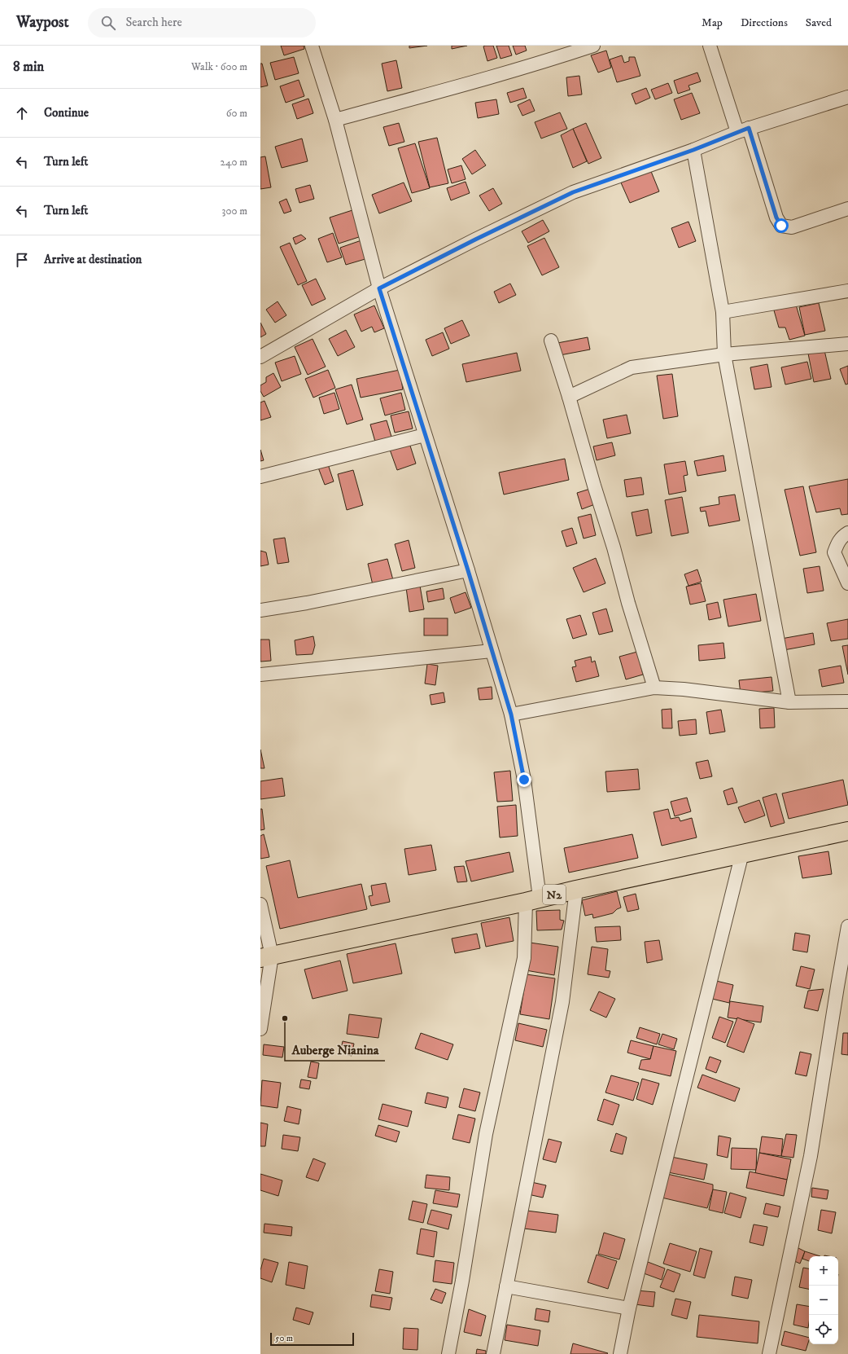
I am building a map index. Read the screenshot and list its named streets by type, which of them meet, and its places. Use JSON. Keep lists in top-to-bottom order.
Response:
{
  "streets": {
    "highway": ["N2"]
  },
  "places": ["Auberge Nianina"],
  "scale_bar": "50 m",
  "page": {
    "header": "Waypost",
    "search": "Search here",
    "nav": ["Map", "Directions", "Saved"],
    "heading": ["8 min", "Walk · 600 m"],
    "list": [
      ["Continue", "60 m"],
      ["Turn left", "240 m"],
      ["Turn left", "300 m"],
      "Arrive at destination"
    ],
    "map_buttons": ["+", "−"],
    "scale": "50 m"
  }
}
